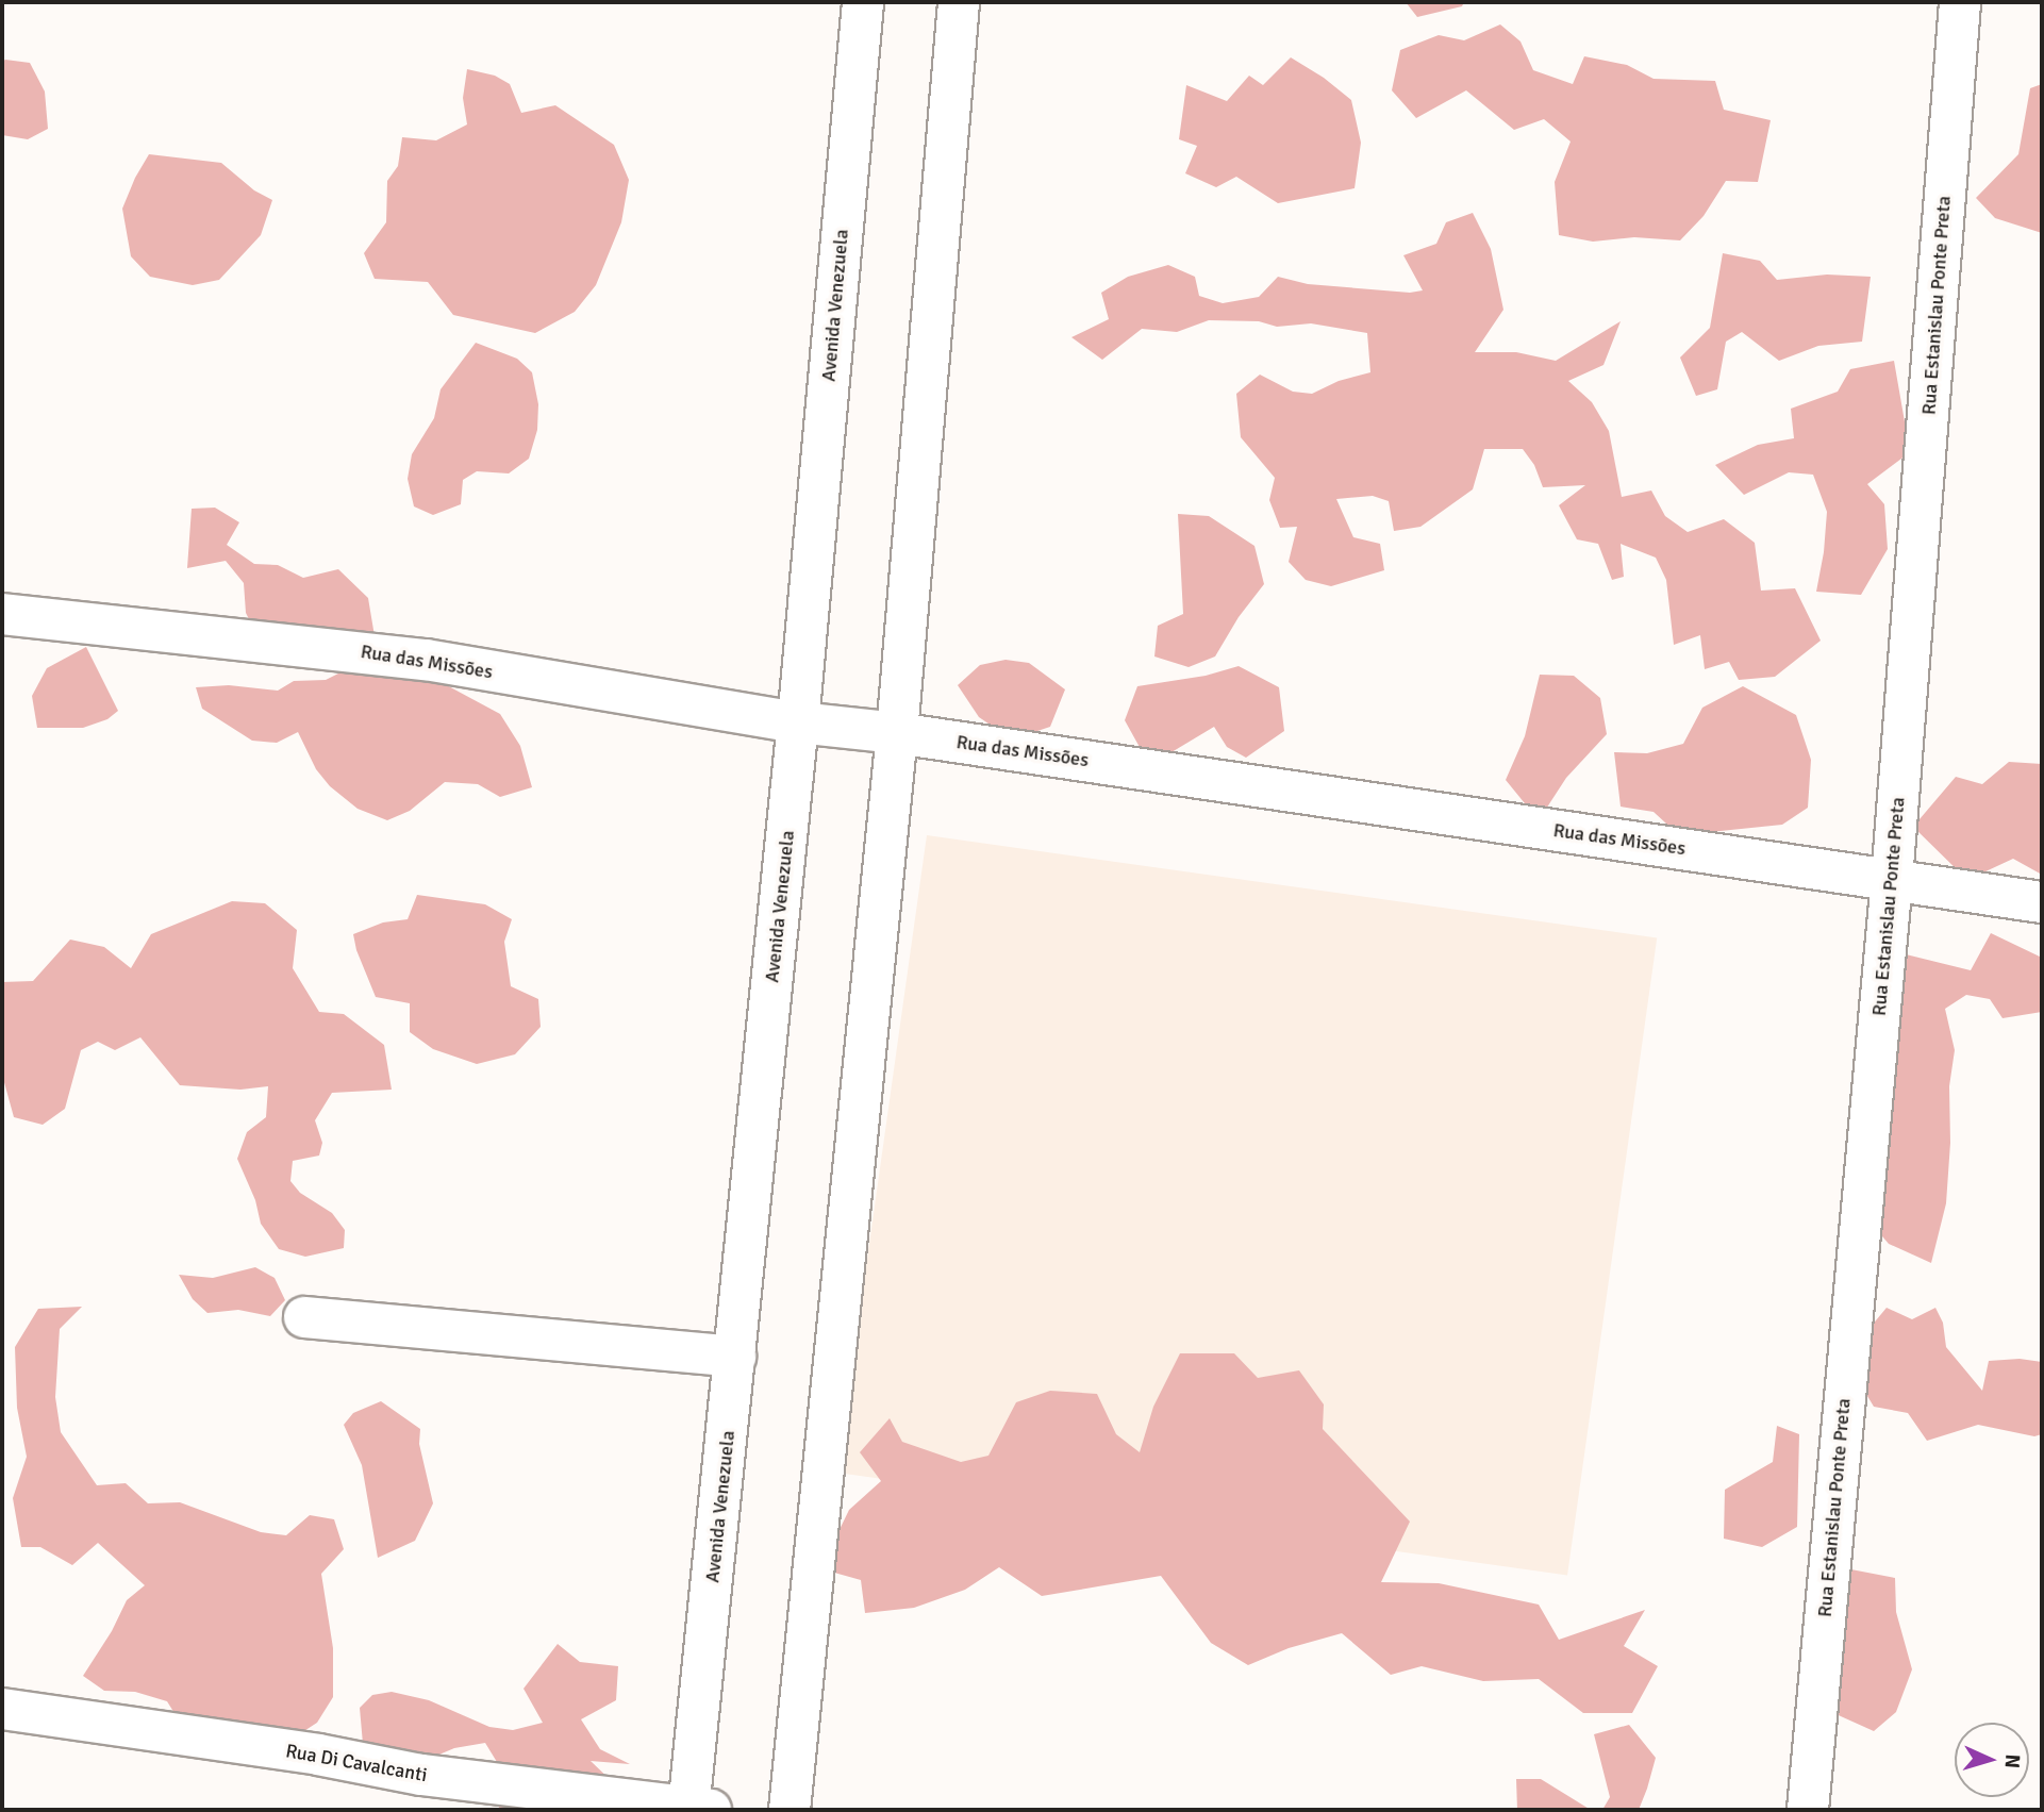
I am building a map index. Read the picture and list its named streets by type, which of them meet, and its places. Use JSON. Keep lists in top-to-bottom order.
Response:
{
  "streets": {
    "street": [
      "Avenida Venezuela",
      "Rua Estanislau Ponte Preta",
      "Rua das Missões",
      "Rua Di Cavalcanti"
    ]
  },
  "crossings": [
    ["Avenida Venezuela", "Rua das Missões"],
    ["Avenida Venezuela", "Rua Di Cavalcanti"],
    ["Rua Estanislau Ponte Preta", "Rua das Missões"]
  ],
  "north": "right"
}
